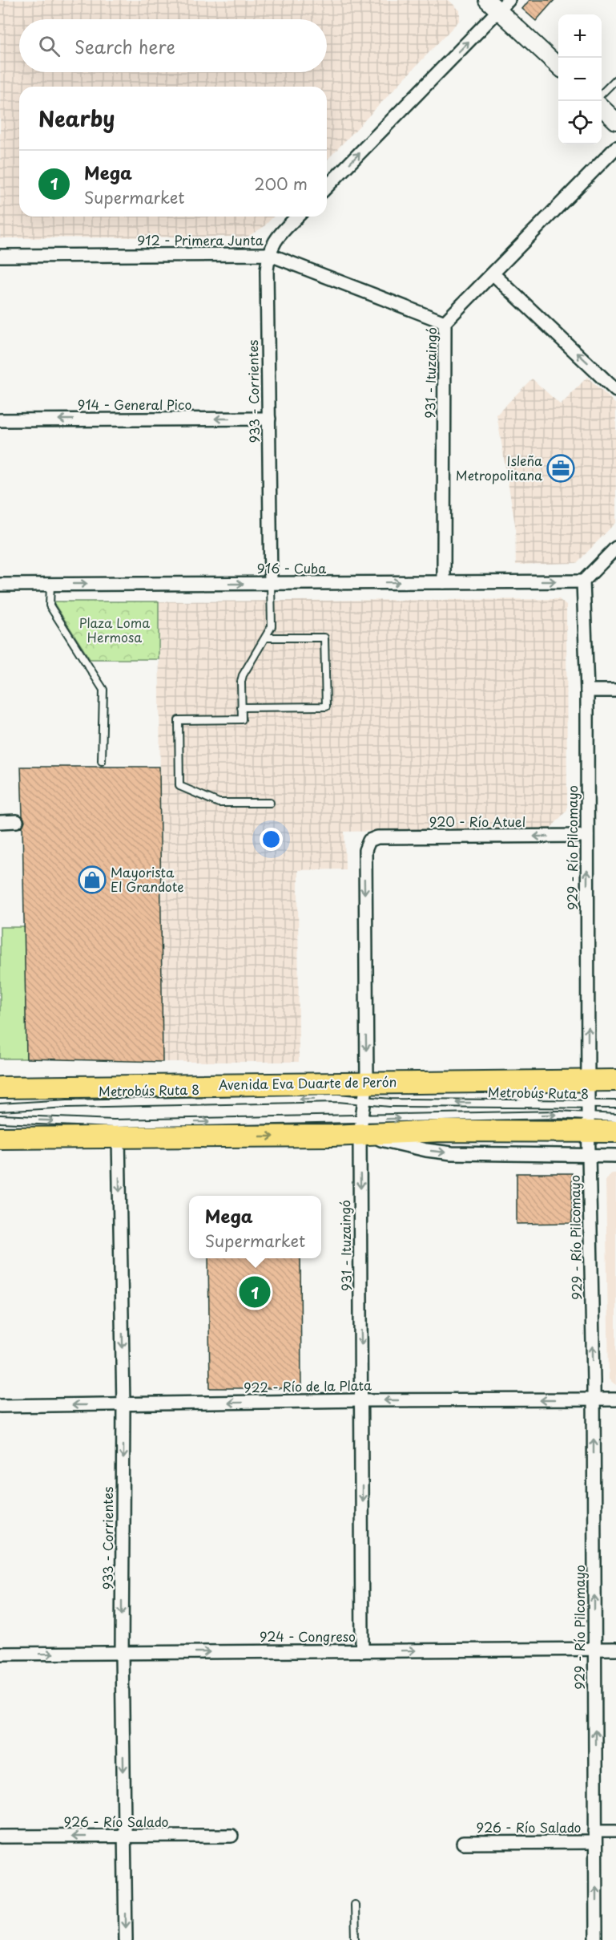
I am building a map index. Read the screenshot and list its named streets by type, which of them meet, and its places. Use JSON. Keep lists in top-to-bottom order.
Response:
{
  "streets": {
    "main road": ["Avenida Eva Duarte de Perón"],
    "street": [
      "912 - Primera Junta",
      "931 - Ituzaingó",
      "933 - Corrientes",
      "914 - General Pico",
      "916 - Cuba",
      "920 - Río Atuel",
      "929 - Río Pilcomayo",
      "922 - Río de la Plata",
      "924 - Congreso",
      "926 - Río Salado"
    ],
    "lane": ["Metrobús Ruta 8"]
  },
  "crossings": [
    ["912 - Primera Junta", "931 - Ituzaingó"],
    ["912 - Primera Junta", "933 - Corrientes"],
    ["931 - Ituzaingó", "916 - Cuba"],
    ["931 - Ituzaingó", "920 - Río Atuel"],
    ["931 - Ituzaingó", "Avenida Eva Duarte de Perón"],
    ["931 - Ituzaingó", "Metrobús Ruta 8"],
    ["931 - Ituzaingó", "922 - Río de la Plata"],
    ["931 - Ituzaingó", "924 - Congreso"],
    ["933 - Corrientes", "914 - General Pico"],
    ["933 - Corrientes", "916 - Cuba"],
    ["933 - Corrientes", "922 - Río de la Plata"],
    ["933 - Corrientes", "924 - Congreso"],
    ["933 - Corrientes", "926 - Río Salado"],
    ["916 - Cuba", "929 - Río Pilcomayo"],
    ["920 - Río Atuel", "929 - Río Pilcomayo"],
    ["929 - Río Pilcomayo", "Metrobús Ruta 8"],
    ["929 - Río Pilcomayo", "922 - Río de la Plata"],
    ["929 - Río Pilcomayo", "924 - Congreso"],
    ["929 - Río Pilcomayo", "926 - Río Salado"],
    ["Avenida Eva Duarte de Perón", "Metrobús Ruta 8"]
  ],
  "one_way": [
    "931 - Ituzaingó",
    "933 - Corrientes",
    "914 - General Pico",
    "916 - Cuba",
    "920 - Río Atuel",
    "929 - Río Pilcomayo",
    "922 - Río de la Plata",
    "924 - Congreso"
  ],
  "parks": ["Plaza Loma Hermosa"],
  "places": {
    "office": ["Isleña Metropolitana"],
    "shop": ["Mayorista El Grandote"]
  },
  "page": {
    "map_buttons": ["+", "−"],
    "search": "Search here",
    "heading": "Nearby",
    "list": [
      {
        "mark": "1",
        "name": "Mega",
        "note": "Supermarket",
        "value": "200 m"
      }
    ],
    "popup": ["Mega", "Supermarket"],
    "pins": "1"
  }
}
